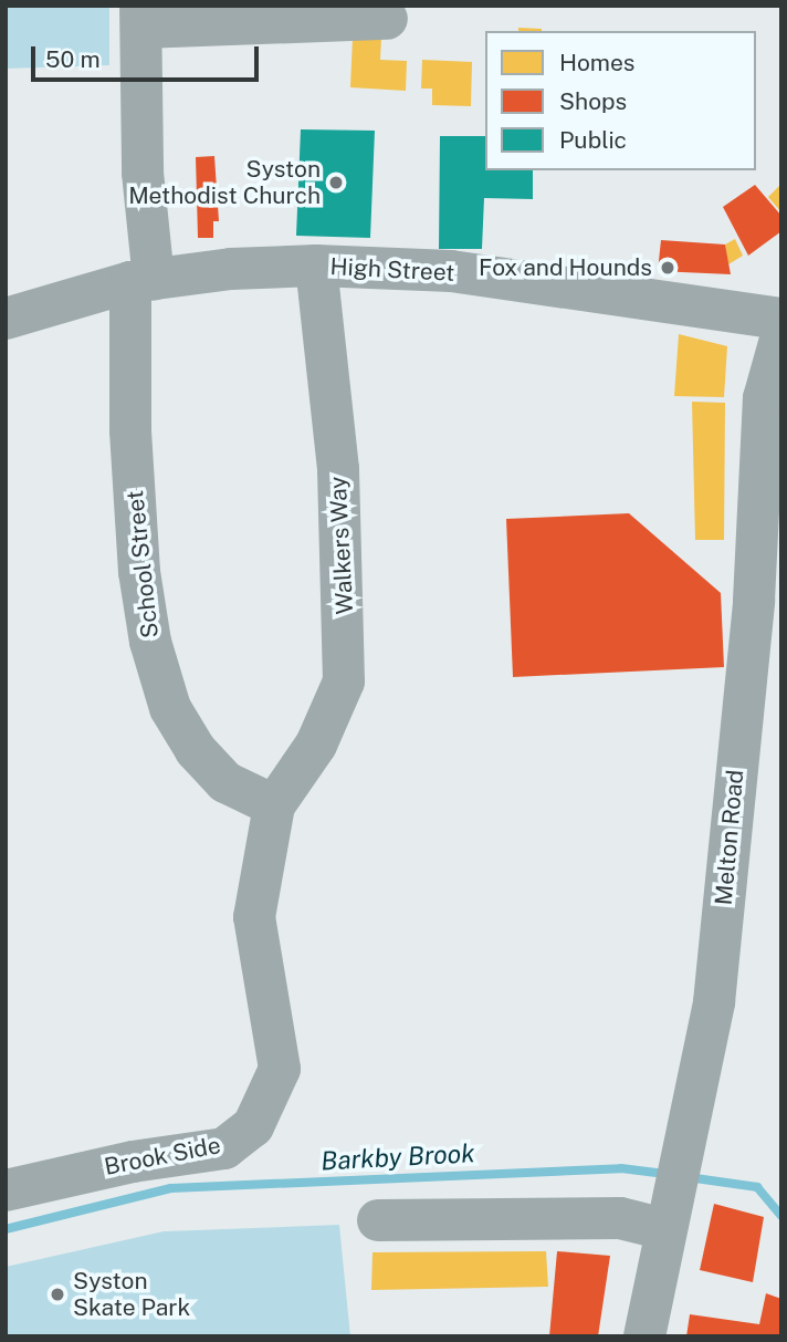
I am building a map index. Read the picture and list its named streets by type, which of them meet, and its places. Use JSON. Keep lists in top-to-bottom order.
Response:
{
  "streets": {
    "street": [
      "High Street",
      "Walkers Way",
      "School Street",
      "Melton Road",
      "Brook Side"
    ]
  },
  "crossings": [
    ["High Street", "Walkers Way"],
    ["High Street", "School Street"],
    ["Walkers Way", "School Street"],
    ["Walkers Way", "Brook Side"],
    ["School Street", "Brook Side"]
  ],
  "water": ["Barkby Brook"],
  "places": ["Syston Methodist Church", "Fox and Hounds", "Syston Skate Park"],
  "legend": ["Homes", "Shops", "Public"],
  "scale_bar": "50 m"
}
